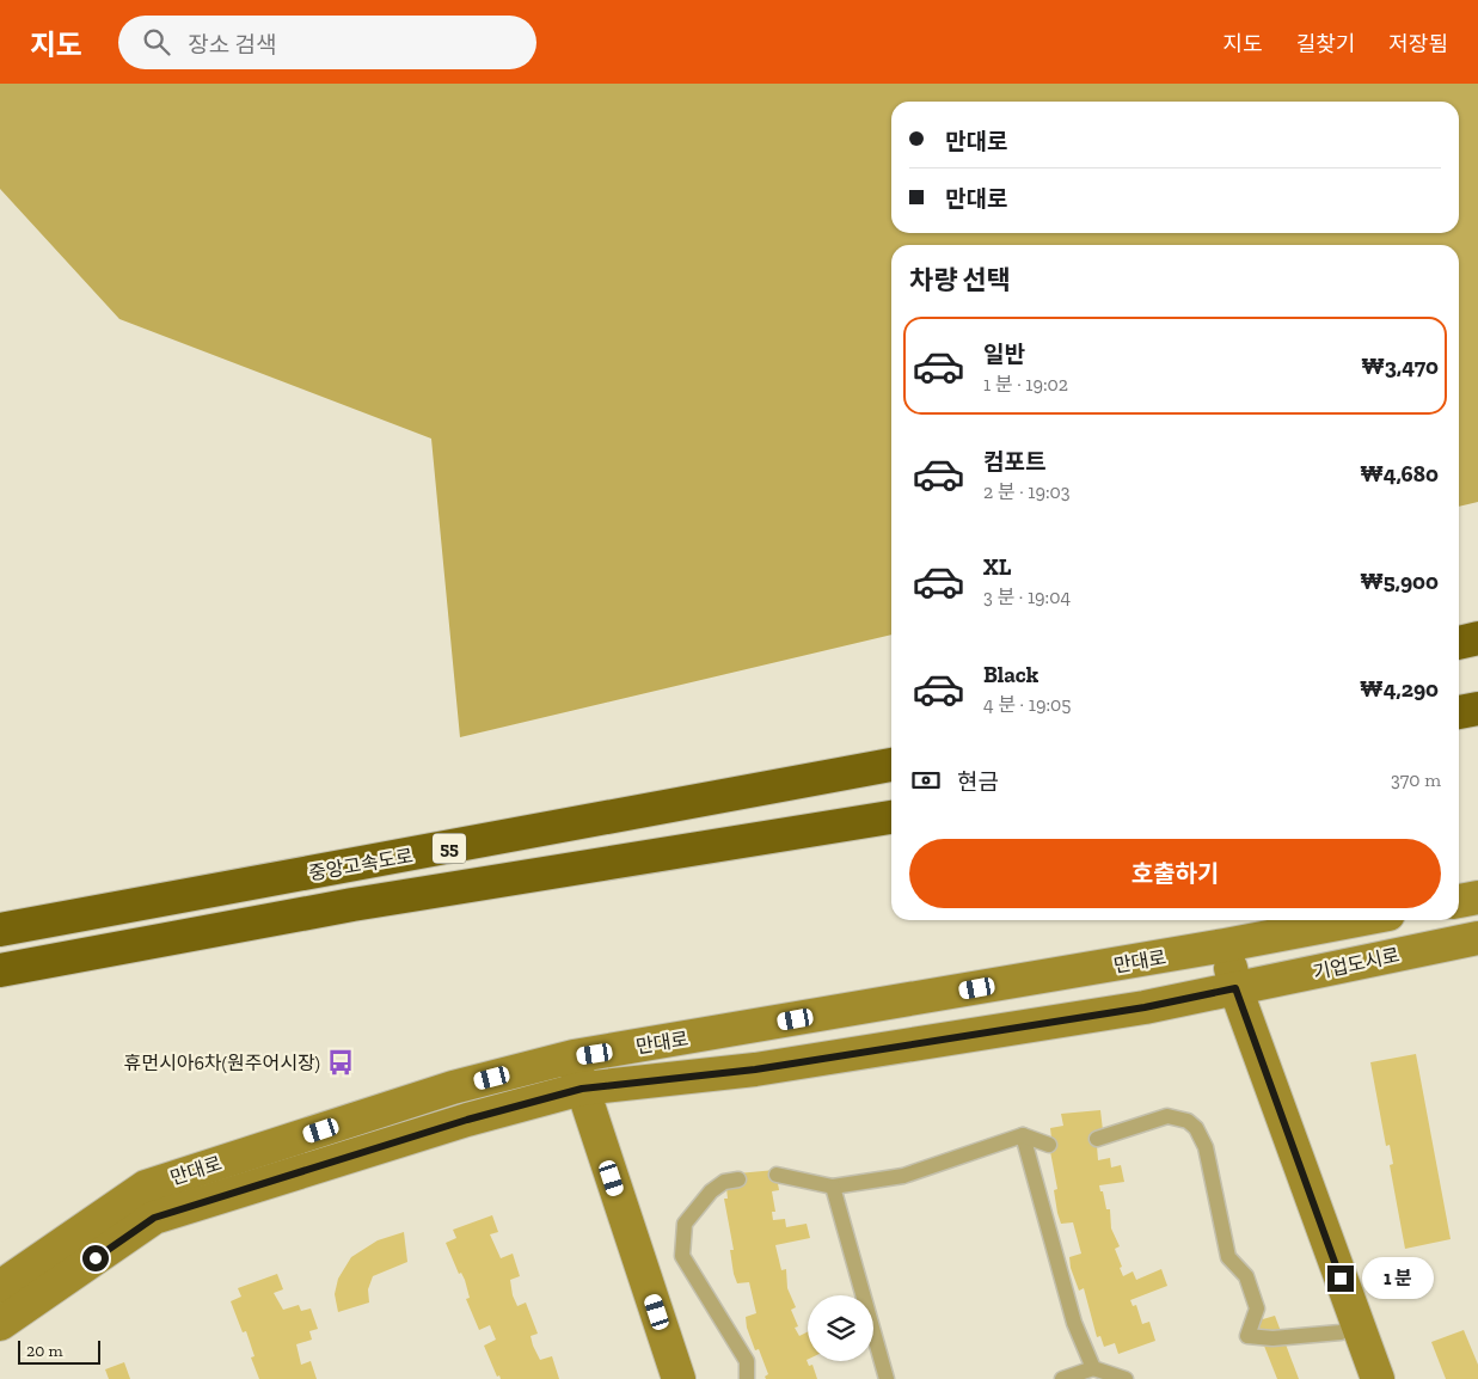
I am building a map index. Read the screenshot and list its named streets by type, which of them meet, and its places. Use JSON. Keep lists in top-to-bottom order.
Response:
{
  "streets": {
    "highway": ["55", "중앙고속도로"],
    "street": ["만대로", "기업도시로"]
  },
  "crossings": [
    ["만대로", "기업도시로"]
  ],
  "places": {
    "bus stop": ["휴먼시아6차(원주어시장)"]
  },
  "scale_bar": "20 m",
  "page": {
    "header": "지도",
    "search": "장소 검색",
    "nav": ["지도", "길찾기", "저장됨"],
    "banner": ["만대로", "만대로"],
    "heading": "차량 선택",
    "list": [
      {
        "name": "일반",
        "note": "1 분 · 19:02",
        "value": "₩3,470"
      },
      {
        "name": "컴포트",
        "note": "2 분 · 19:03",
        "value": "₩4,680"
      },
      {
        "name": "XL",
        "note": "3 분 · 19:04",
        "value": "₩5,900"
      },
      {
        "name": "Black",
        "note": "4 분 · 19:05",
        "value": "₩4,290"
      }
    ],
    "pay": ["현금", "370 m"],
    "buttons": "호출하기",
    "bubble": "1 분",
    "scale": "20 m"
  }
}
